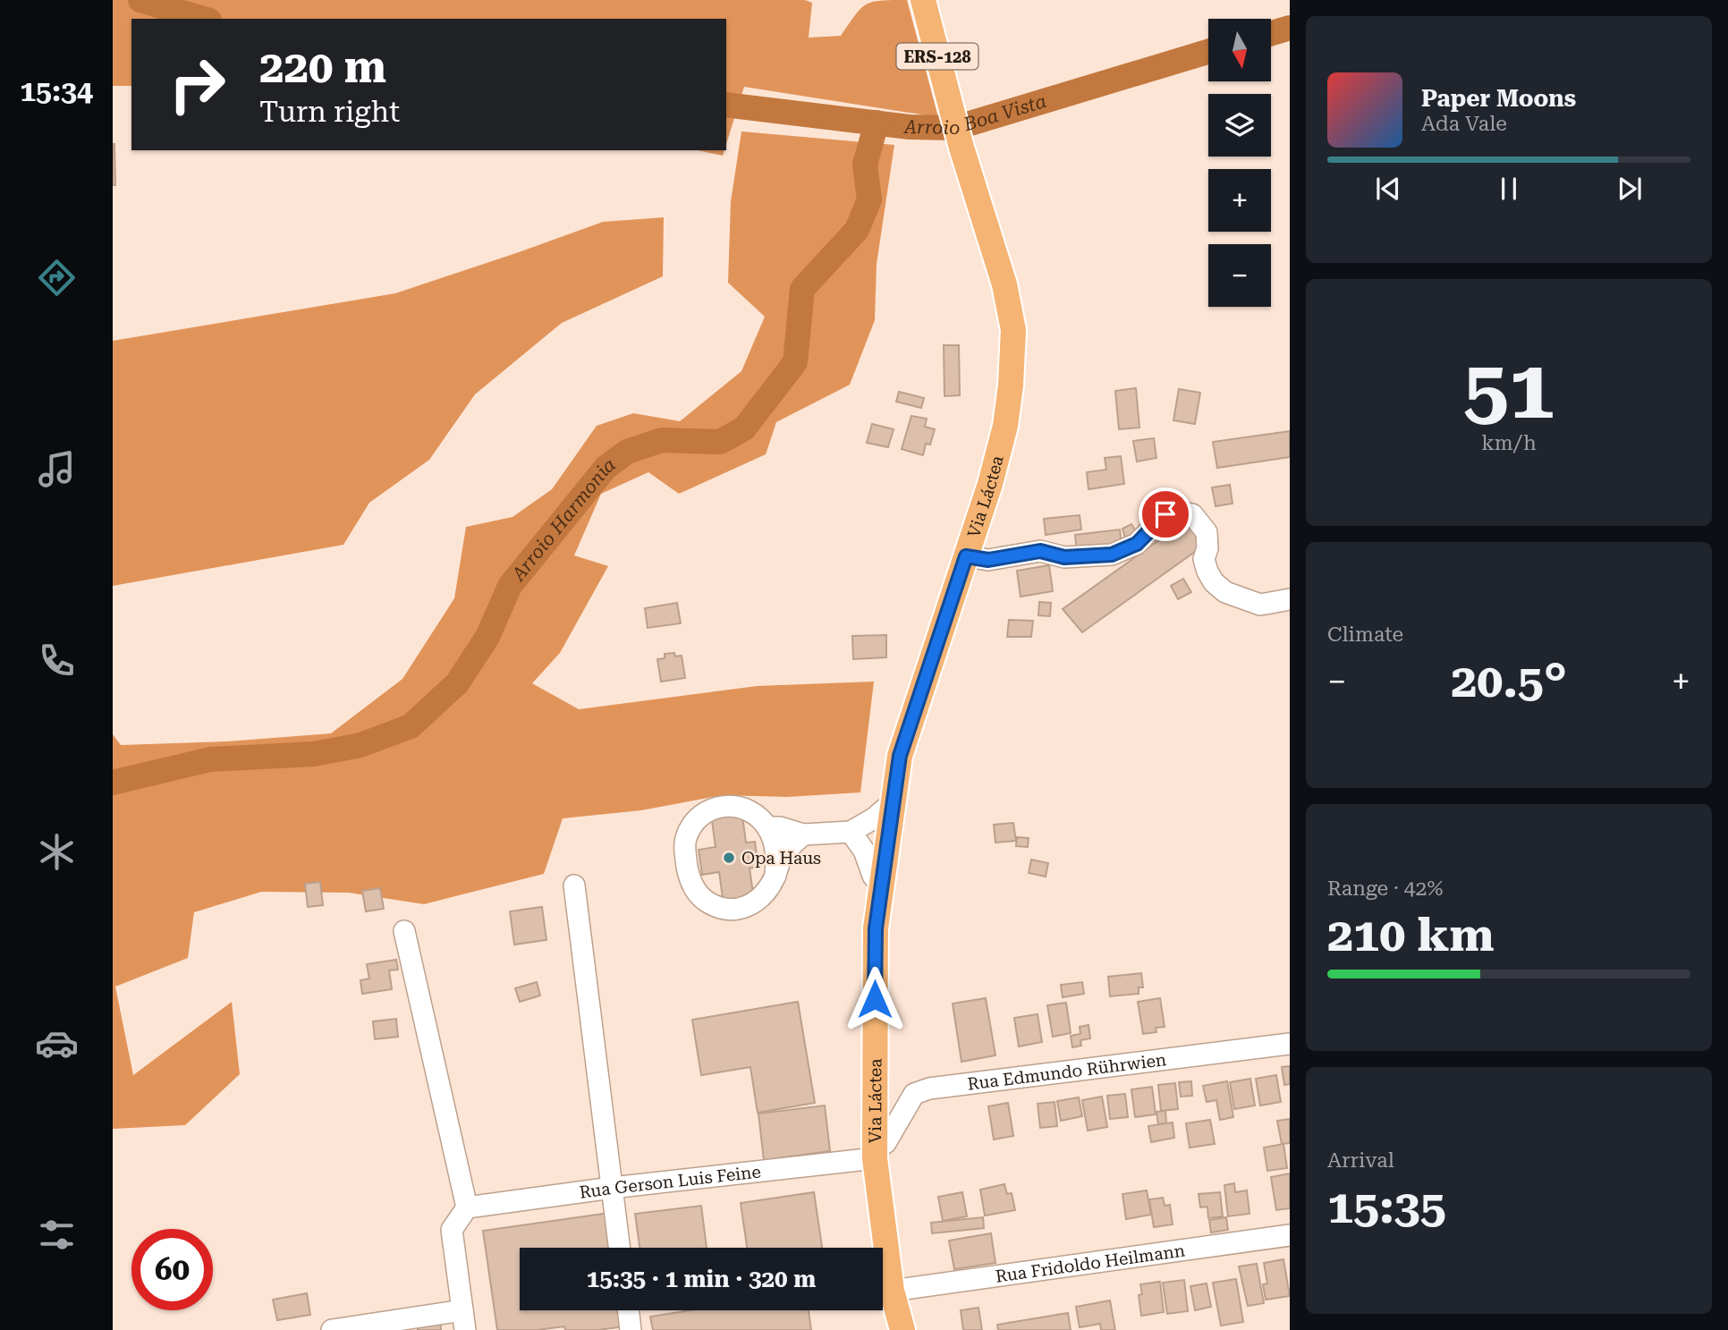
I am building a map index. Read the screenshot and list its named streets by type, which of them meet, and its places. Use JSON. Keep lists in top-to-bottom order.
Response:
{
  "streets": {
    "main road": ["ERS-128", "Via Láctea"],
    "street": ["Rua Edmundo Rührwien", "Rua Gerson Luis Feine", "Rua Fridoldo Heilmann"]
  },
  "crossings": [
    ["Via Láctea", "Rua Edmundo Rührwien"],
    ["Via Láctea", "Rua Gerson Luis Feine"],
    ["Via Láctea", "Rua Fridoldo Heilmann"],
    ["Rua Edmundo Rührwien", "Rua Gerson Luis Feine"]
  ],
  "water": ["Arroio Boa Vista", "Arroio Harmonia"],
  "places": ["Opa Haus"],
  "north": "bottom",
  "page": {
    "tabs": "15:34",
    "map_buttons": ["+", "−"],
    "turn": ["220 m", "Turn right"],
    "song": ["Paper Moons", "Ada Vale"],
    "tile": [
      ["51", "km/h"],
      "Climate",
      ["Range · 42%", "210 km"],
      ["Arrival", "15:35"]
    ],
    "heat": ["−", "20.5°", "+"],
    "limit": "60",
    "trip": "15:35 · 1 min · 320 m"
  }
}
